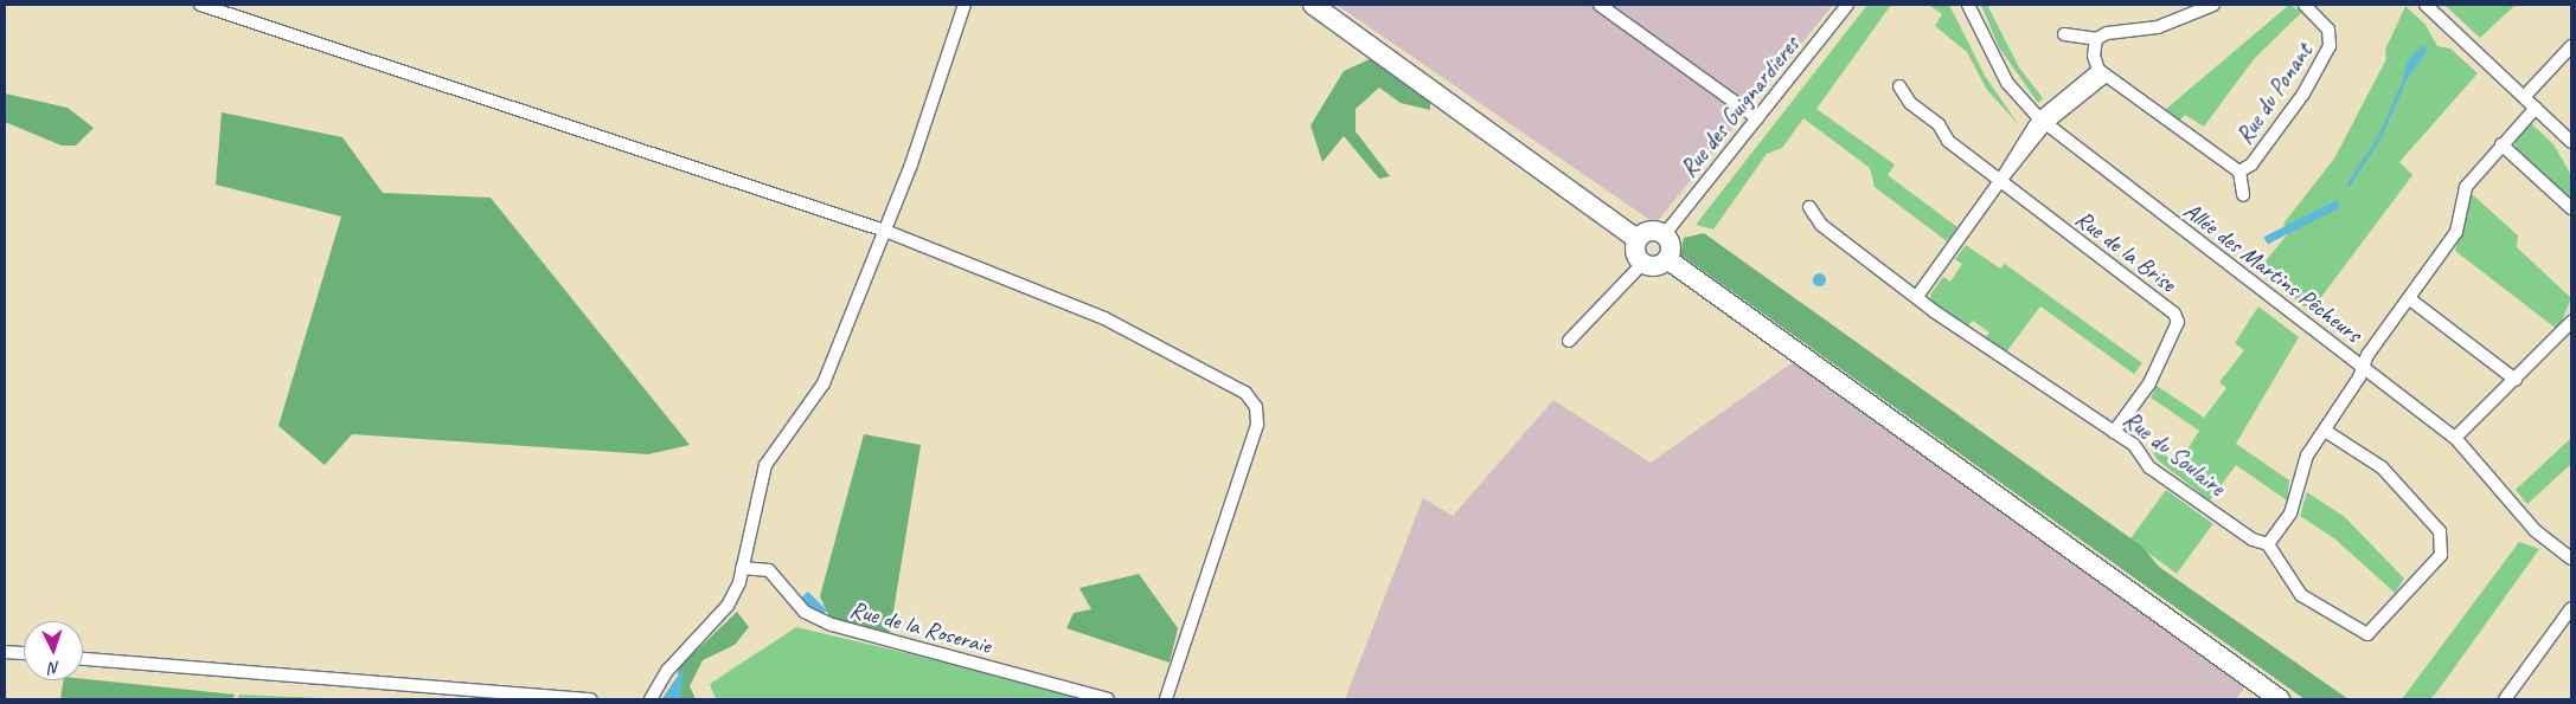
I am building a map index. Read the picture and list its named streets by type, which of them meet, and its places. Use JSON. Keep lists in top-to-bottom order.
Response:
{
  "streets": {
    "street": [
      "Rue du Ponant",
      "Rue des Guignardieres",
      "Rue de la Brise",
      "Allée des Martins Pêcheurs",
      "Rue du Soulaire",
      "Rue de la Roseraie"
    ]
  },
  "crossings": [
    ["Rue de la Brise", "Rue du Soulaire"]
  ],
  "north": "bottom"
}
